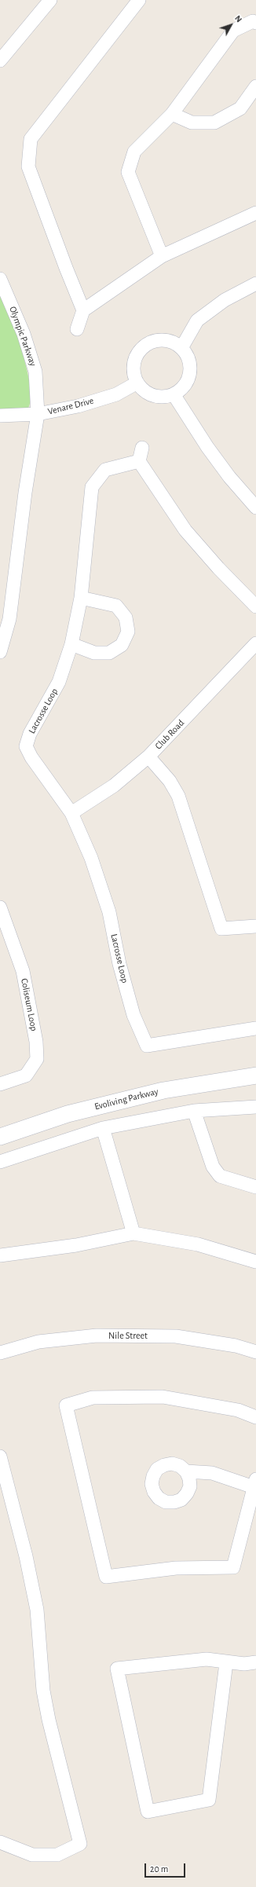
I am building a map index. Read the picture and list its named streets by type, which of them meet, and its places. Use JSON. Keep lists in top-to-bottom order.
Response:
{
  "streets": {
    "street": [
      "Olympic Parkway",
      "Venare Drive",
      "Lacrosse Loop",
      "Club Road",
      "Coliseum Loop",
      "Evoliving Parkway",
      "Nile Street"
    ]
  },
  "crossings": [
    ["Olympic Parkway", "Venare Drive"],
    ["Lacrosse Loop", "Club Road"]
  ],
  "scale_bar": "20 m",
  "north": "top right"
}
